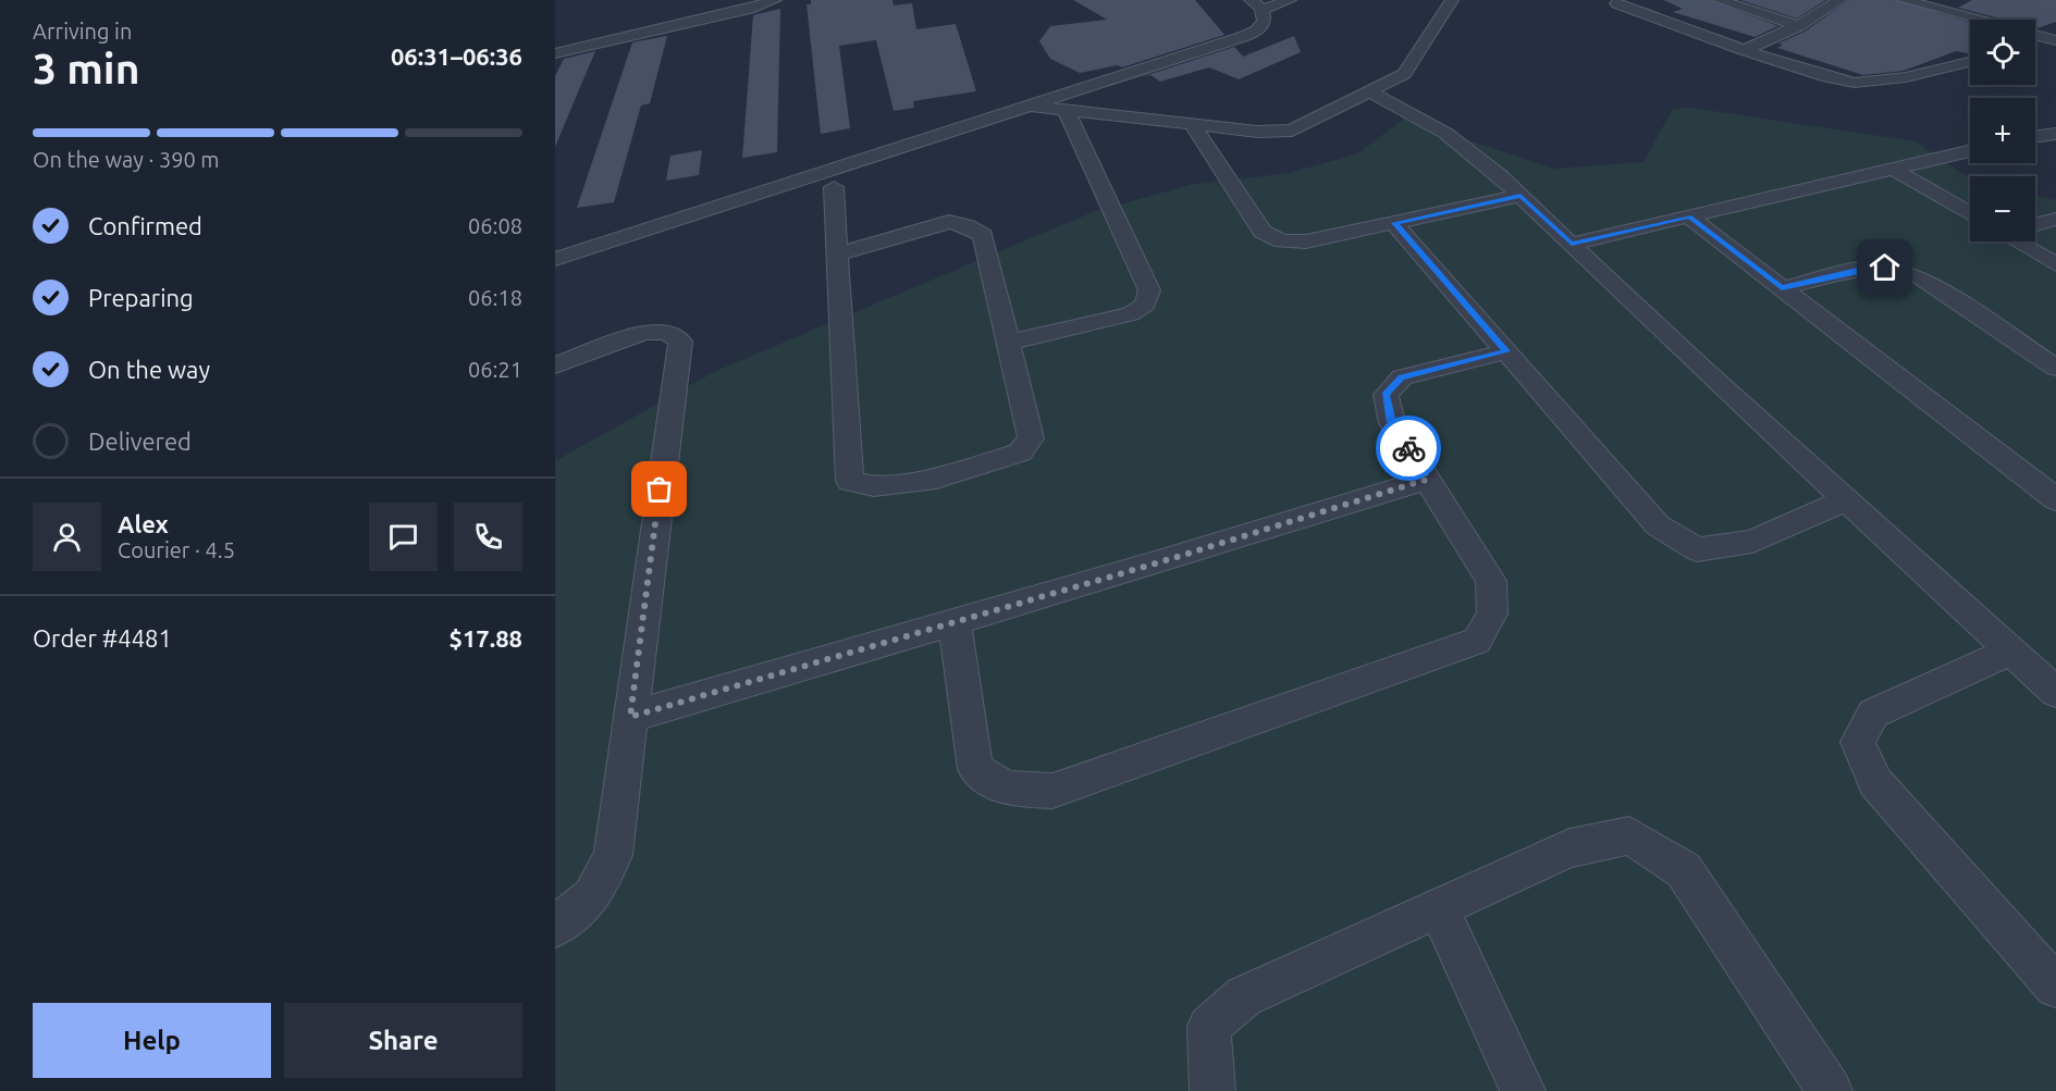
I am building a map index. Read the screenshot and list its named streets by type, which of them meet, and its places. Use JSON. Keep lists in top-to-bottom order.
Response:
{
  "page": {
    "heading": ["3 min", "Arriving in", "06:31–06:36"],
    "panel": [
      "Alex",
      "Courier · 4.5",
      "Order #4481",
      "$17.88"
    ],
    "map_buttons": ["+", "−"],
    "bar": "On the way · 390 m",
    "list": [
      ["Confirmed", "06:08"],
      ["Preparing", "06:18"],
      ["On the way", "06:21"],
      "Delivered"
    ],
    "buttons": ["Help", "Share"]
  }
}
